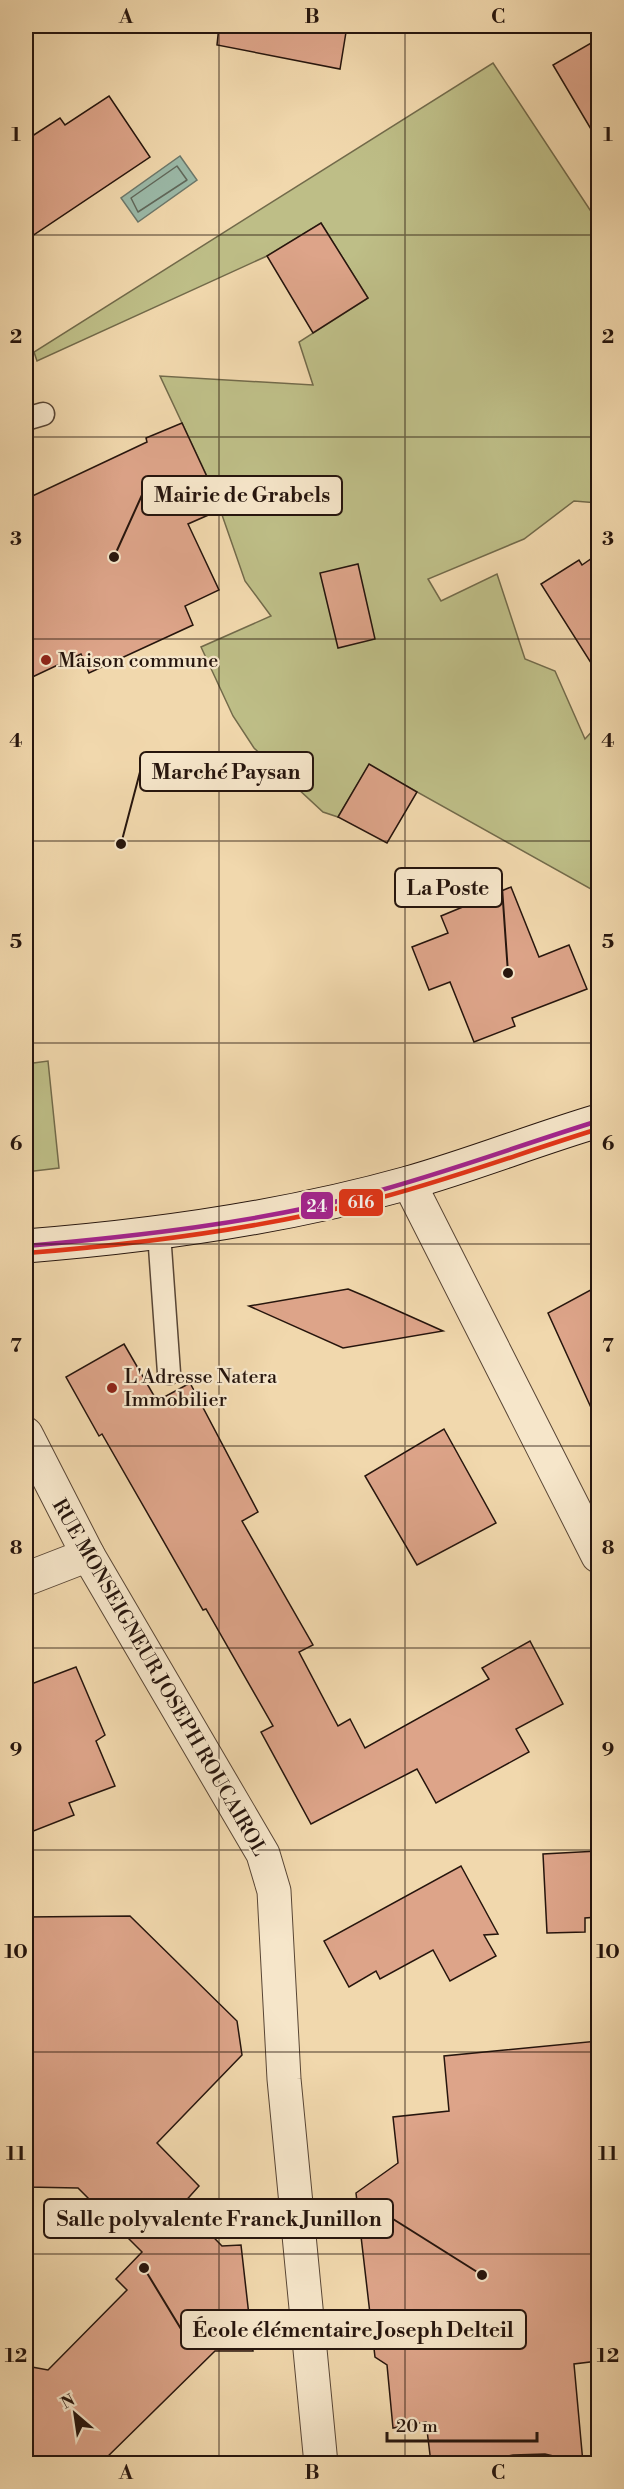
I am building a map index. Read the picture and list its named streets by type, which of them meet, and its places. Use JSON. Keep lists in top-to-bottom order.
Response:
{
  "streets": {
    "street": ["RUE MONSEIGNEUR JOSEPH ROUCAIROL"]
  },
  "places": [
    "Mairie de Grabels",
    "Maison commune",
    "Marché Paysan",
    "La Poste",
    "L'Adresse Natera Immobilier",
    "École élémentaire Joseph Delteil",
    "Salle polyvalente Franck Junillon"
  ],
  "lines": ["transit line 24", "transit line 616"],
  "scale_bar": "20 m",
  "north": "top left",
  "grid": {
    "columns": ["A", "B", "C"],
    "rows": [
      "1",
      "2",
      "3",
      "4",
      "5",
      "6",
      "7",
      "8",
      "9",
      "10",
      "11",
      "12"
    ]
  }
}
